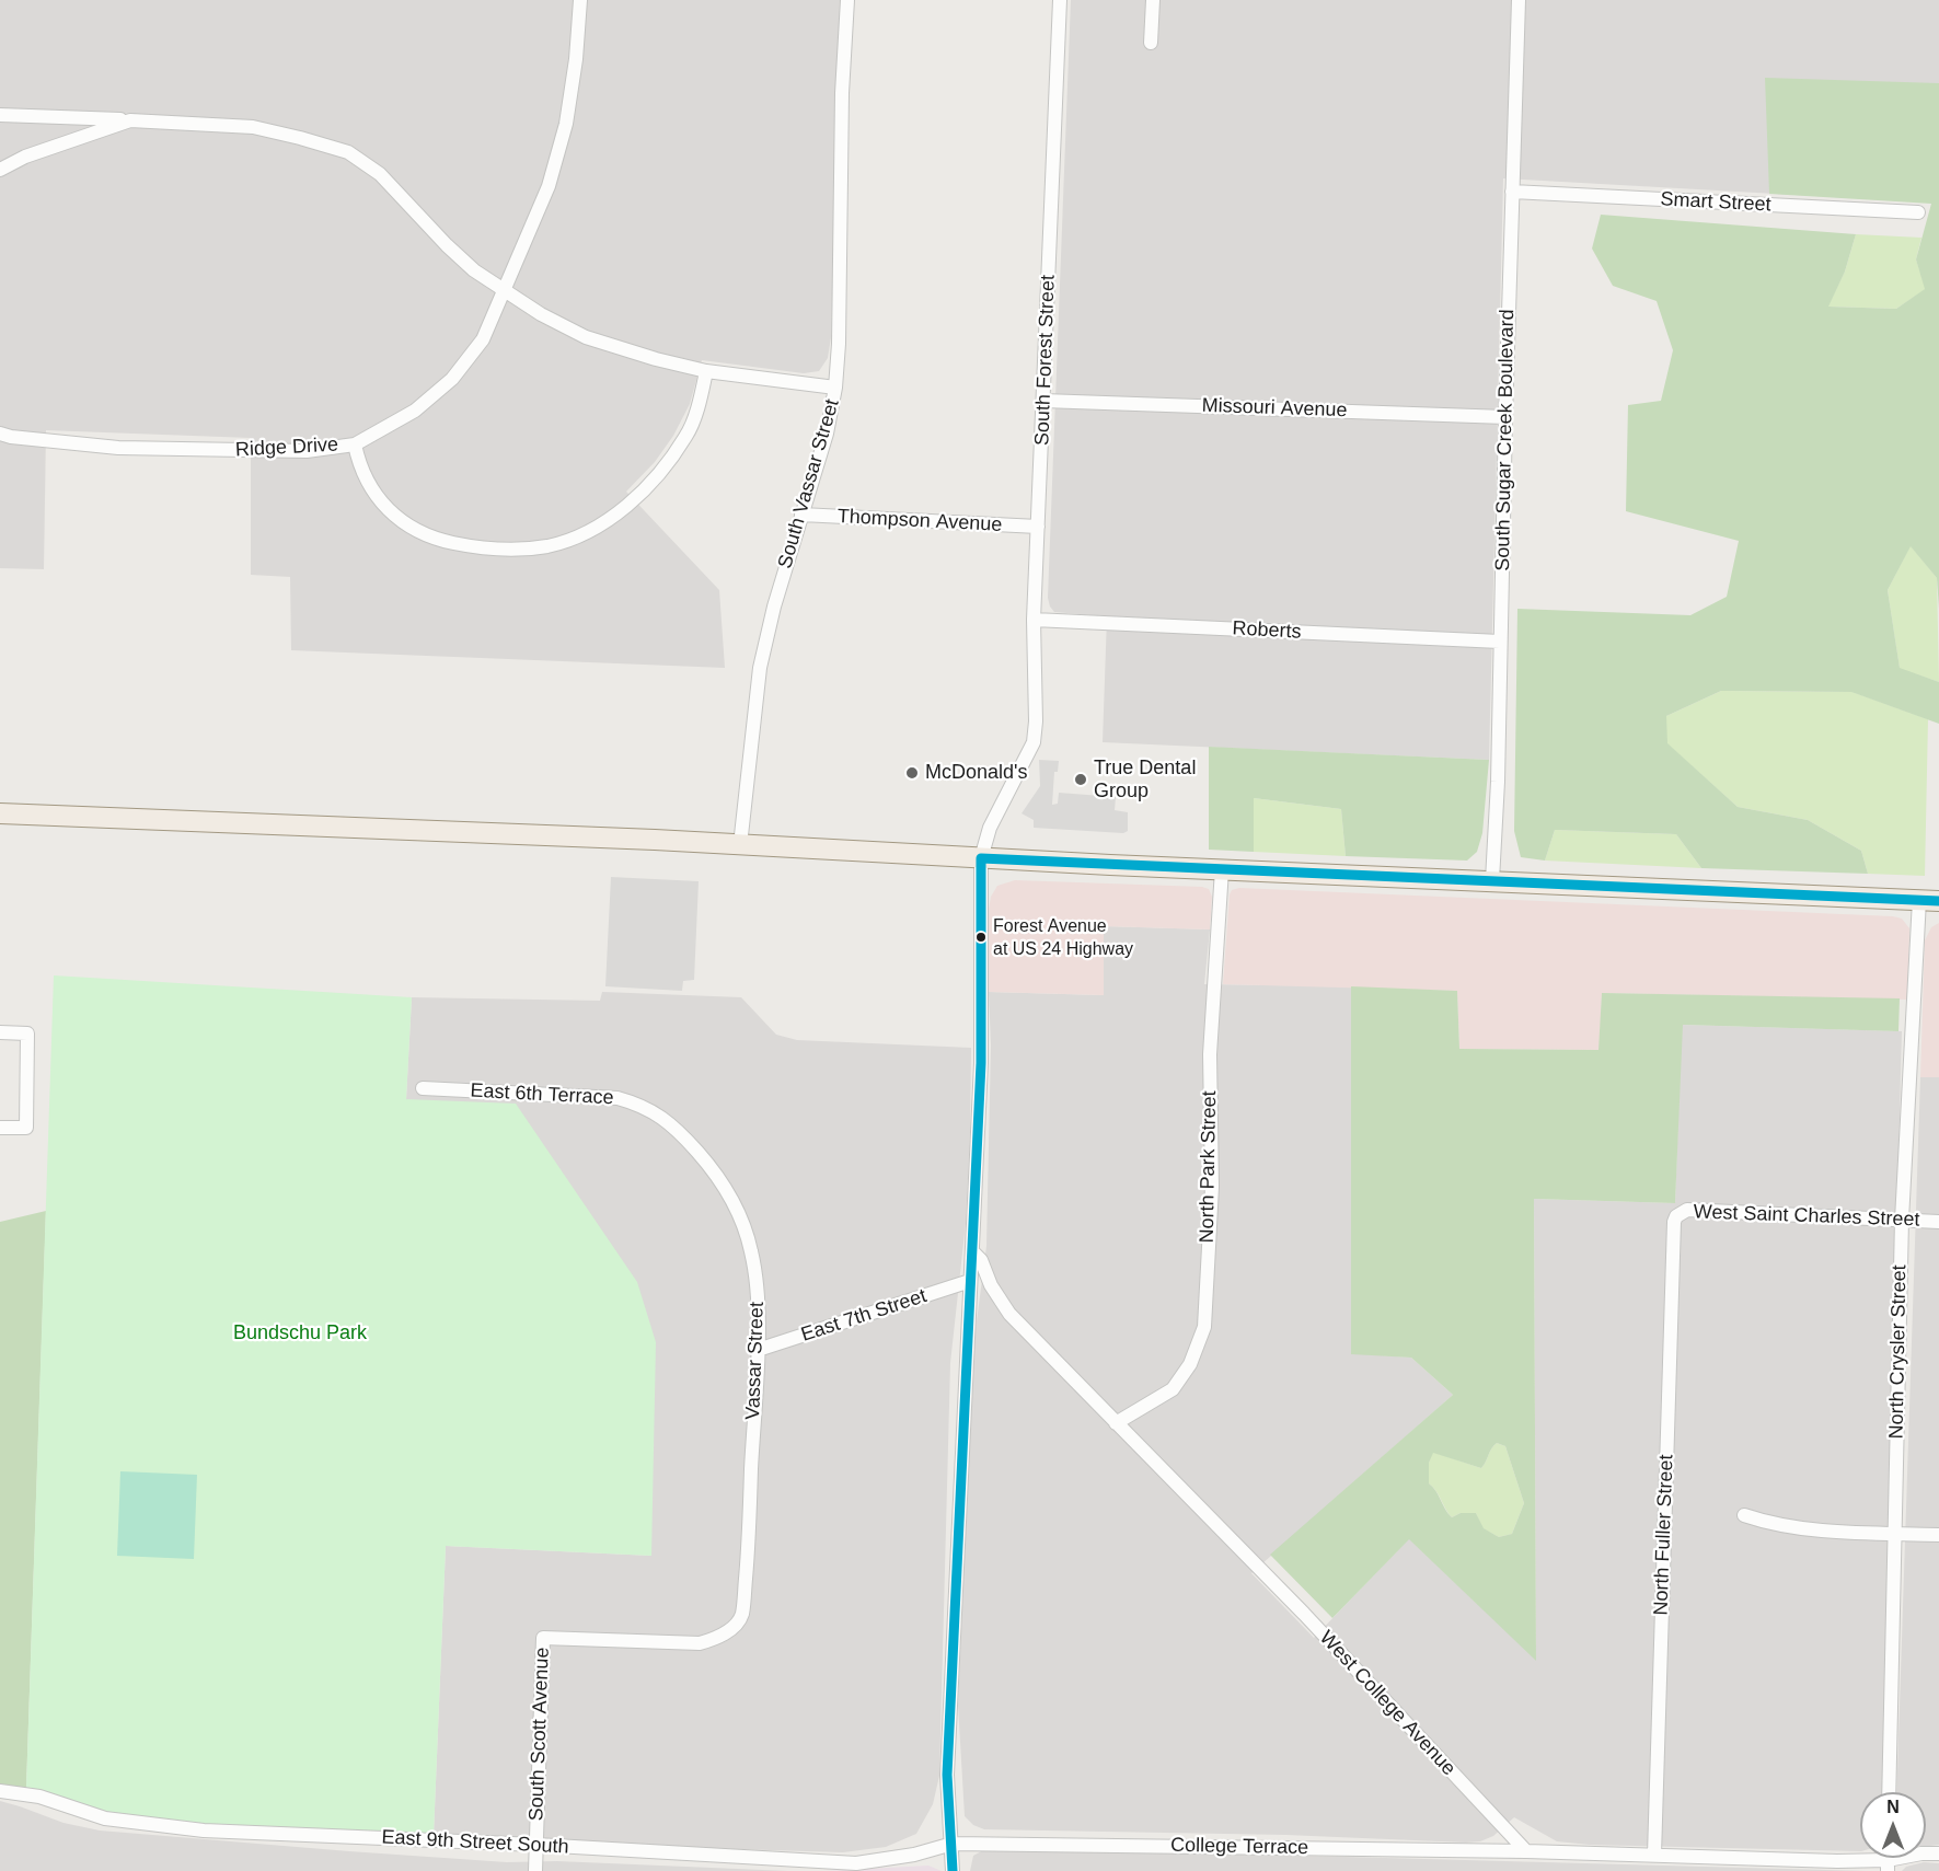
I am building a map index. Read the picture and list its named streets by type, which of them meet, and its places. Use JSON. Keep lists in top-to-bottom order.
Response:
{
  "streets": {
    "street": [
      "Smart Street",
      "South Forest Street",
      "Missouri Avenue",
      "South Sugar Creek Boulevard",
      "Ridge Drive",
      "South Vassar Street",
      "Thompson Avenue",
      "Roberts",
      "East 6th Terrace",
      "North Park Street",
      "West Saint Charles Street",
      "East 7th Street",
      "North Crysler Street",
      "Vassar Street",
      "North Fuller Street",
      "West College Avenue",
      "South Scott Avenue",
      "East 9th Street South",
      "College Terrace"
    ]
  },
  "crossings": [
    ["Smart Street", "South Sugar Creek Boulevard"],
    ["South Forest Street", "Missouri Avenue"],
    ["South Forest Street", "Thompson Avenue"],
    ["South Forest Street", "Roberts"],
    ["South Forest Street", "East 7th Street"],
    ["South Forest Street", "West College Avenue"],
    ["South Forest Street", "East 9th Street South"],
    ["South Forest Street", "College Terrace"],
    ["Missouri Avenue", "South Sugar Creek Boulevard"],
    ["South Sugar Creek Boulevard", "Roberts"],
    ["South Vassar Street", "Thompson Avenue"],
    ["East 6th Terrace", "Vassar Street"],
    ["North Park Street", "West College Avenue"],
    ["West Saint Charles Street", "North Crysler Street"],
    ["West Saint Charles Street", "North Fuller Street"],
    ["East 7th Street", "Vassar Street"],
    ["Vassar Street", "South Scott Avenue"],
    ["West College Avenue", "College Terrace"],
    ["South Scott Avenue", "East 9th Street South"],
    ["East 9th Street South", "College Terrace"]
  ],
  "parks": ["Bundschu Park"],
  "places": ["McDonald's", "True Dental Group", "Forest Avenue at US 24 Highway"],
  "north": "top"
}
